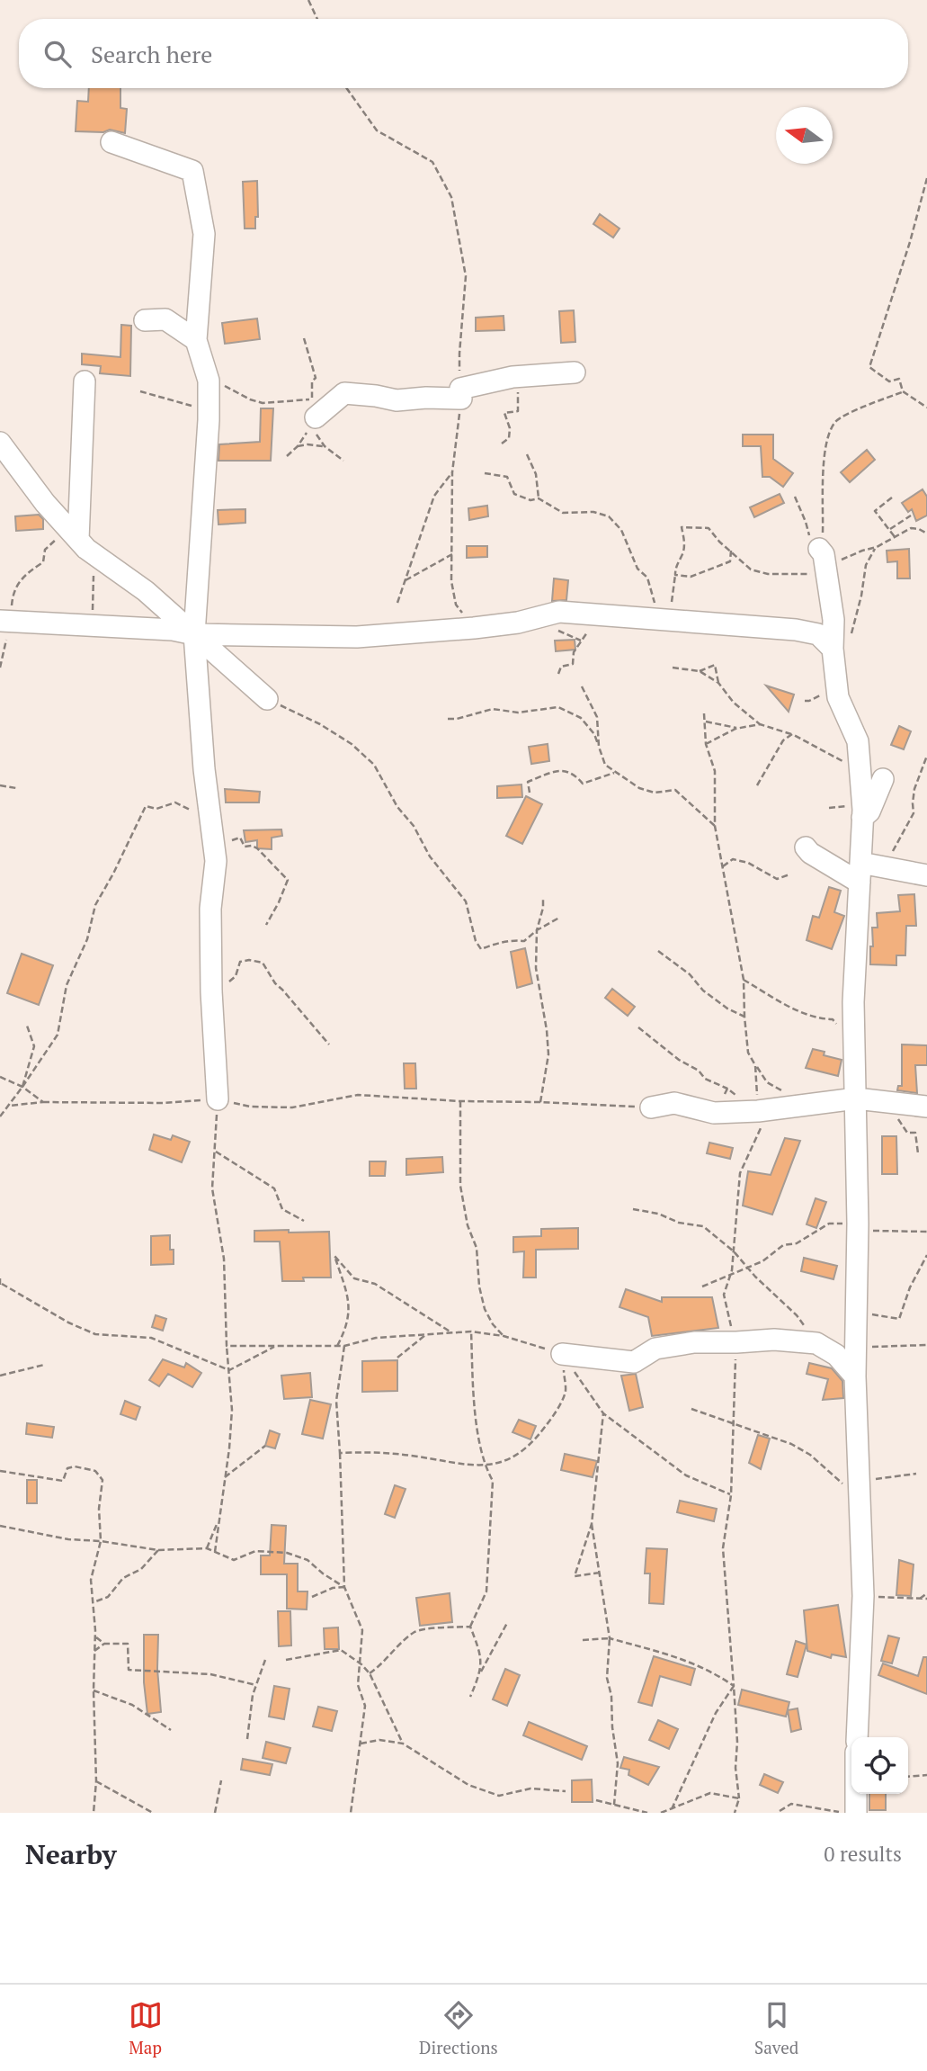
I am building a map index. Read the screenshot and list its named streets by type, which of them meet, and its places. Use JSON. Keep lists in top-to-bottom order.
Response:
{
  "north": "left",
  "page": {
    "search": "Search here",
    "heading": ["Nearby", "0 results"],
    "nav": ["Map", "Directions", "Saved"]
  }
}
